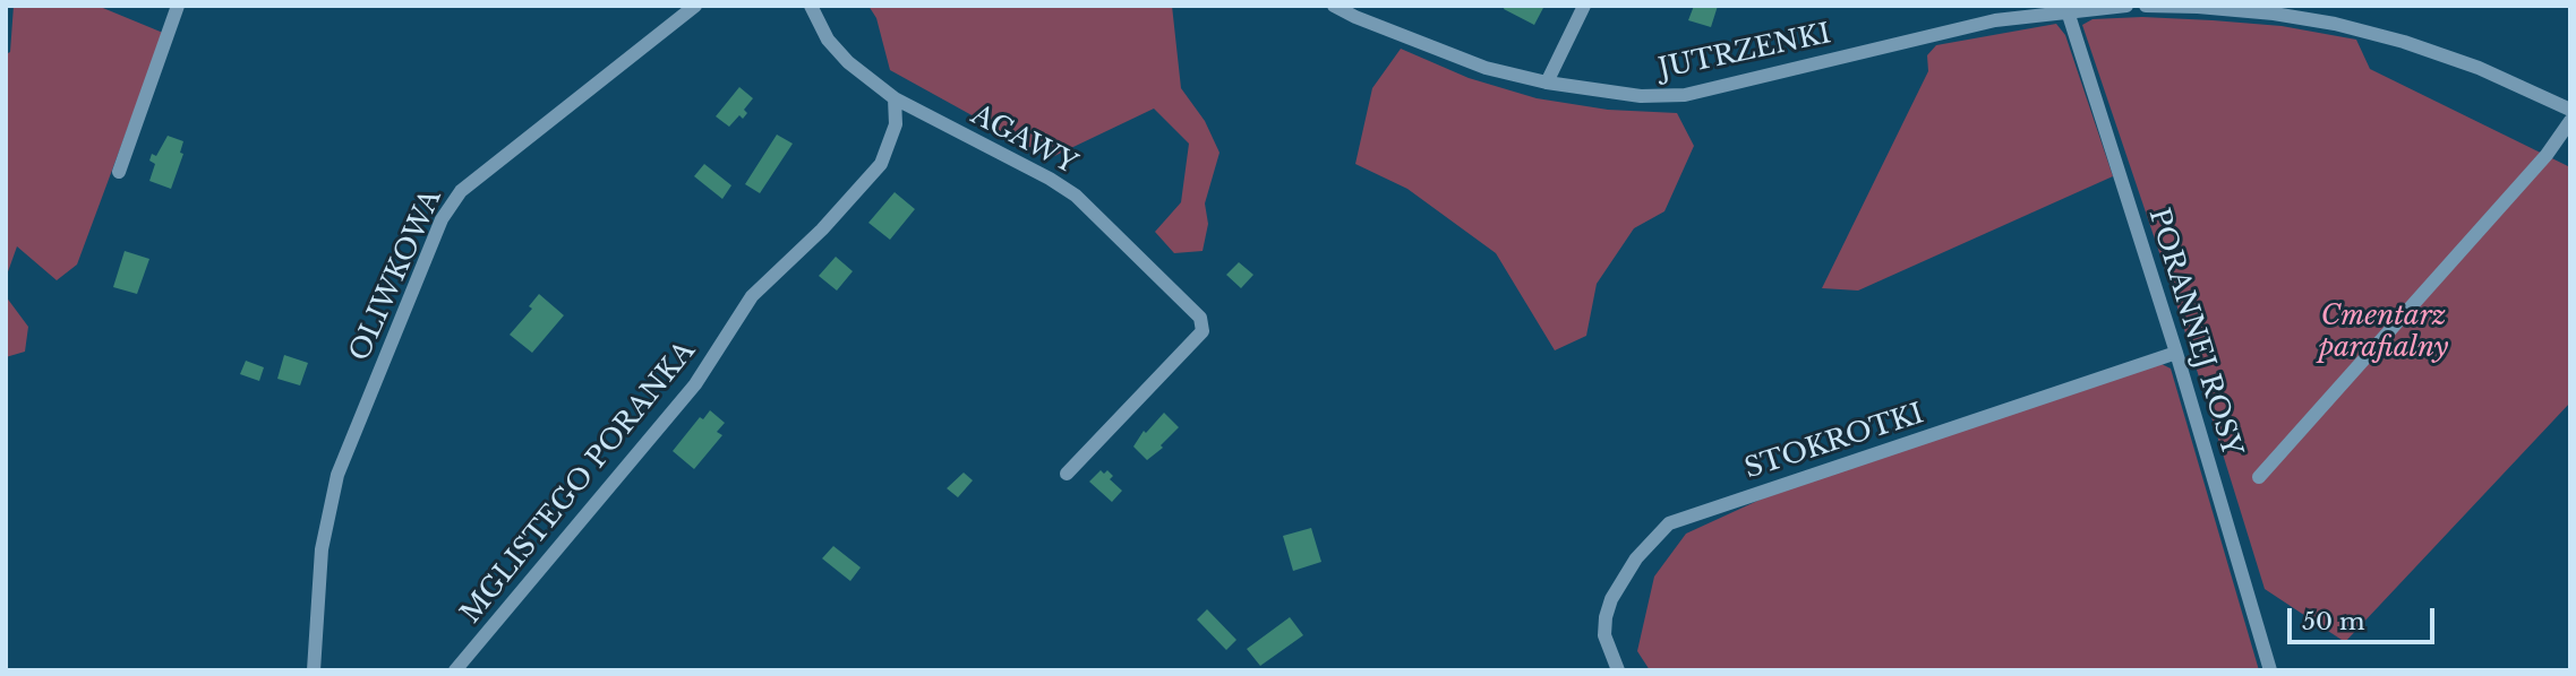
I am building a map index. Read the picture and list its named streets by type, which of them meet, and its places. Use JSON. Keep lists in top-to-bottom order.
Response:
{
  "streets": {
    "street": [
      "JUTRZENKI",
      "AGAWY",
      "OLIWKOWA",
      "PORANNEJ ROSY",
      "STOKROTKI",
      "MGLISTEGO PORANKA"
    ]
  },
  "crossings": [
    ["JUTRZENKI", "PORANNEJ ROSY"],
    ["AGAWY", "MGLISTEGO PORANKA"],
    ["PORANNEJ ROSY", "STOKROTKI"]
  ],
  "parks": ["Cmentarz parafialny"],
  "scale_bar": "50 m"
}
